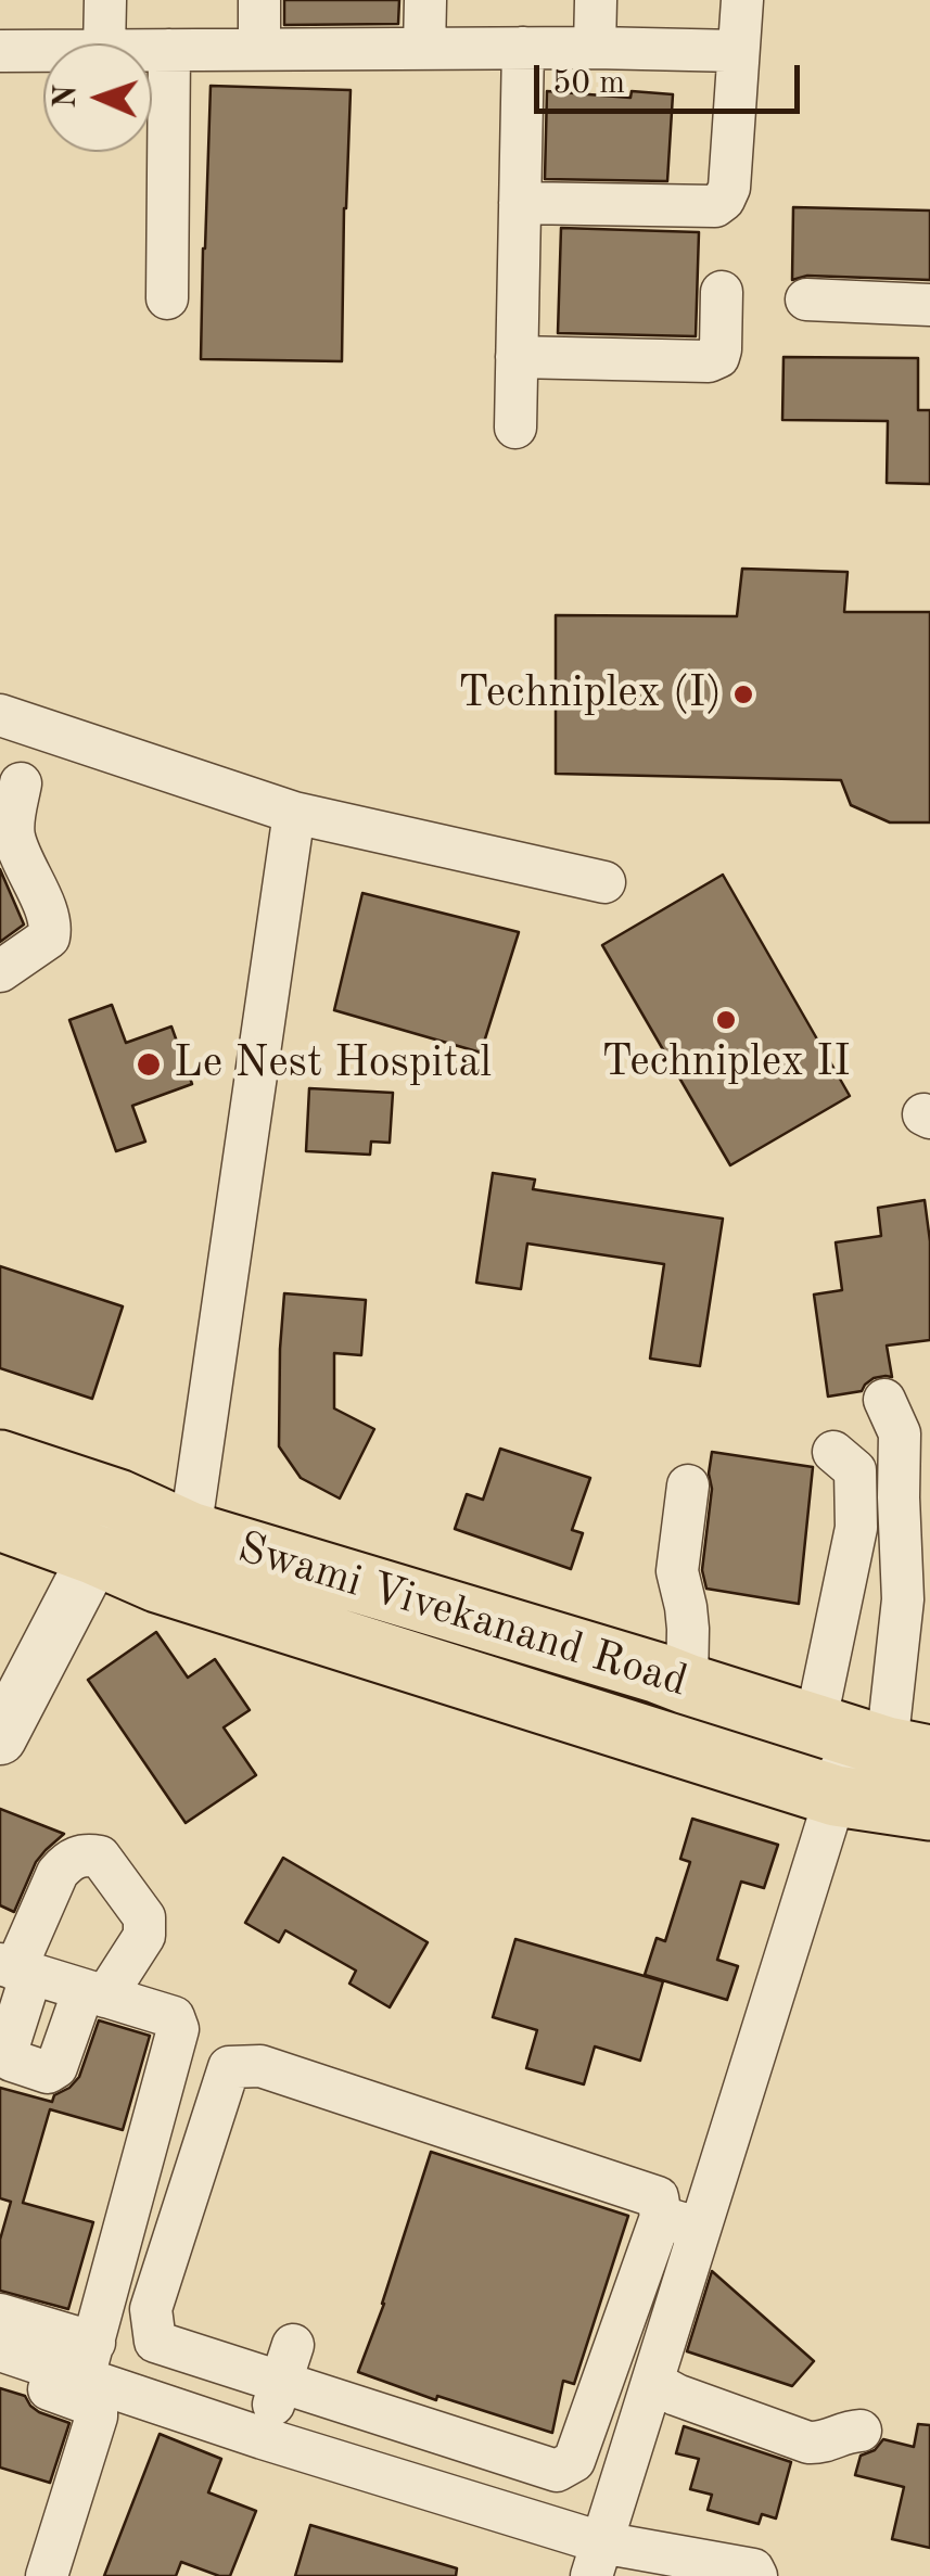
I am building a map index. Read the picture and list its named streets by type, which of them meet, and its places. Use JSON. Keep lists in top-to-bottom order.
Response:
{
  "streets": {
    "main road": ["Swami Vivekanand Road"]
  },
  "places": ["Techniplex (I)", "Techniplex II", "Le Nest Hospital"],
  "scale_bar": "50 m",
  "north": "left"
}
